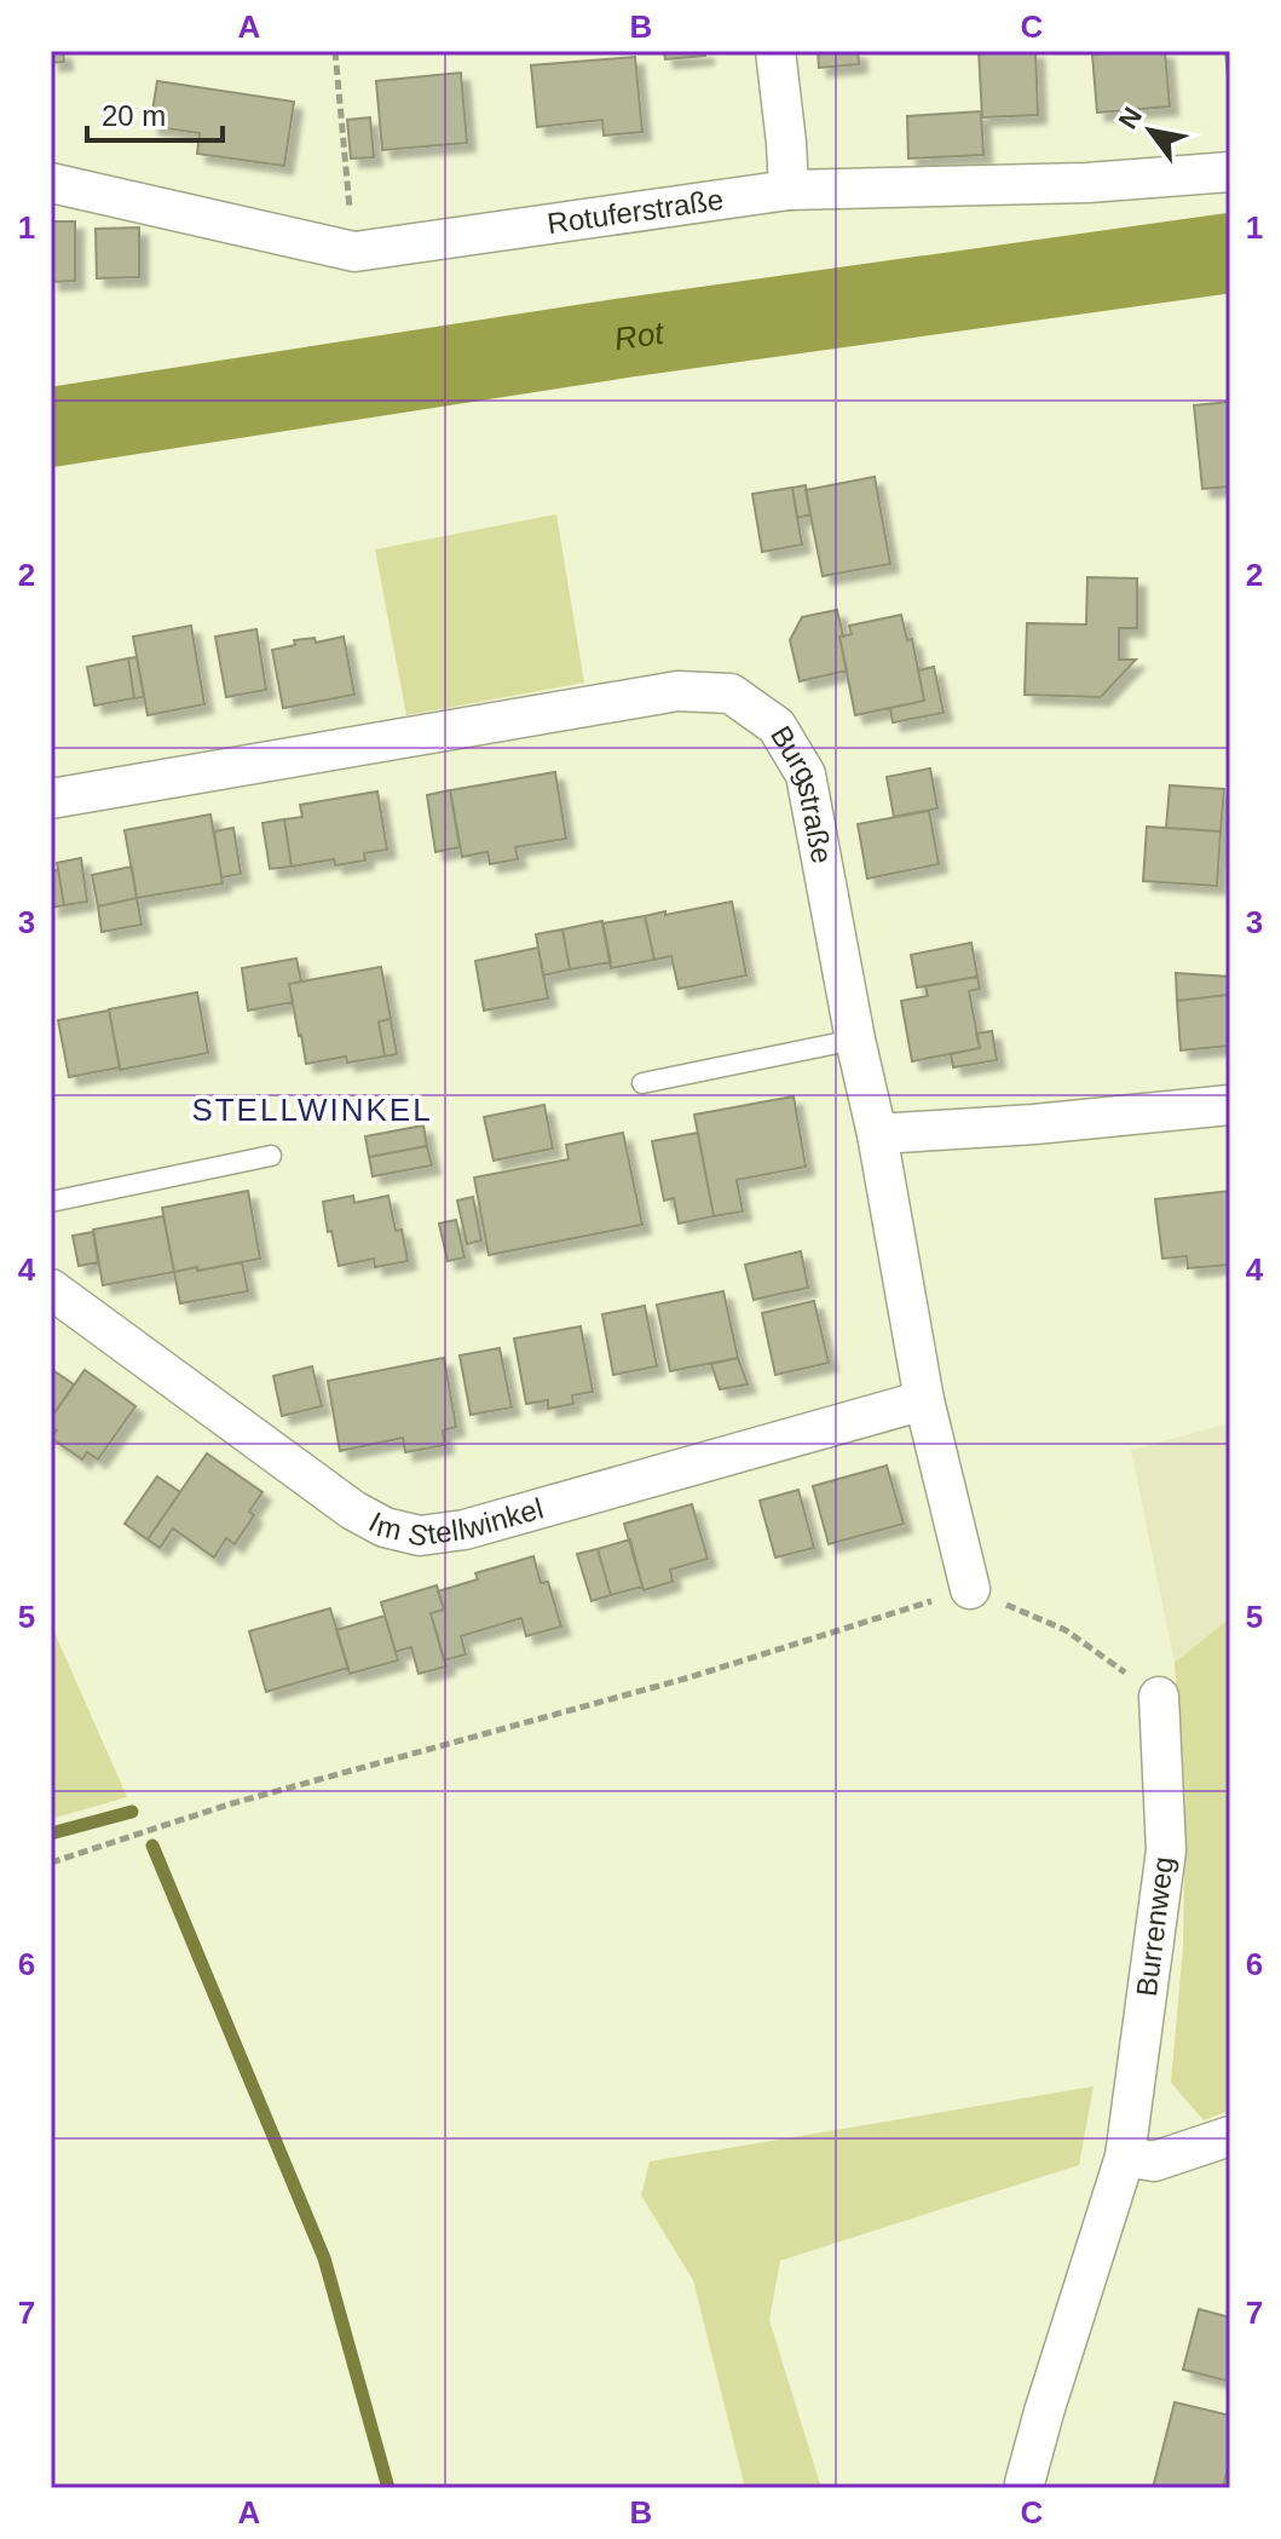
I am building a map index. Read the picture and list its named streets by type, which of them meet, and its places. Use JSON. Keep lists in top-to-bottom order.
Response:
{
  "streets": {
    "street": [
      "Rotuferstraße",
      "Burgstraße",
      "Im Stellwinkel",
      "Burrenweg"
    ]
  },
  "districts": ["STELLWINKEL"],
  "water": ["Rot"],
  "scale_bar": "20 m",
  "north": "top left",
  "grid": {
    "columns": ["A", "B", "C"],
    "rows": [
      "1",
      "2",
      "3",
      "4",
      "5",
      "6",
      "7"
    ]
  }
}
